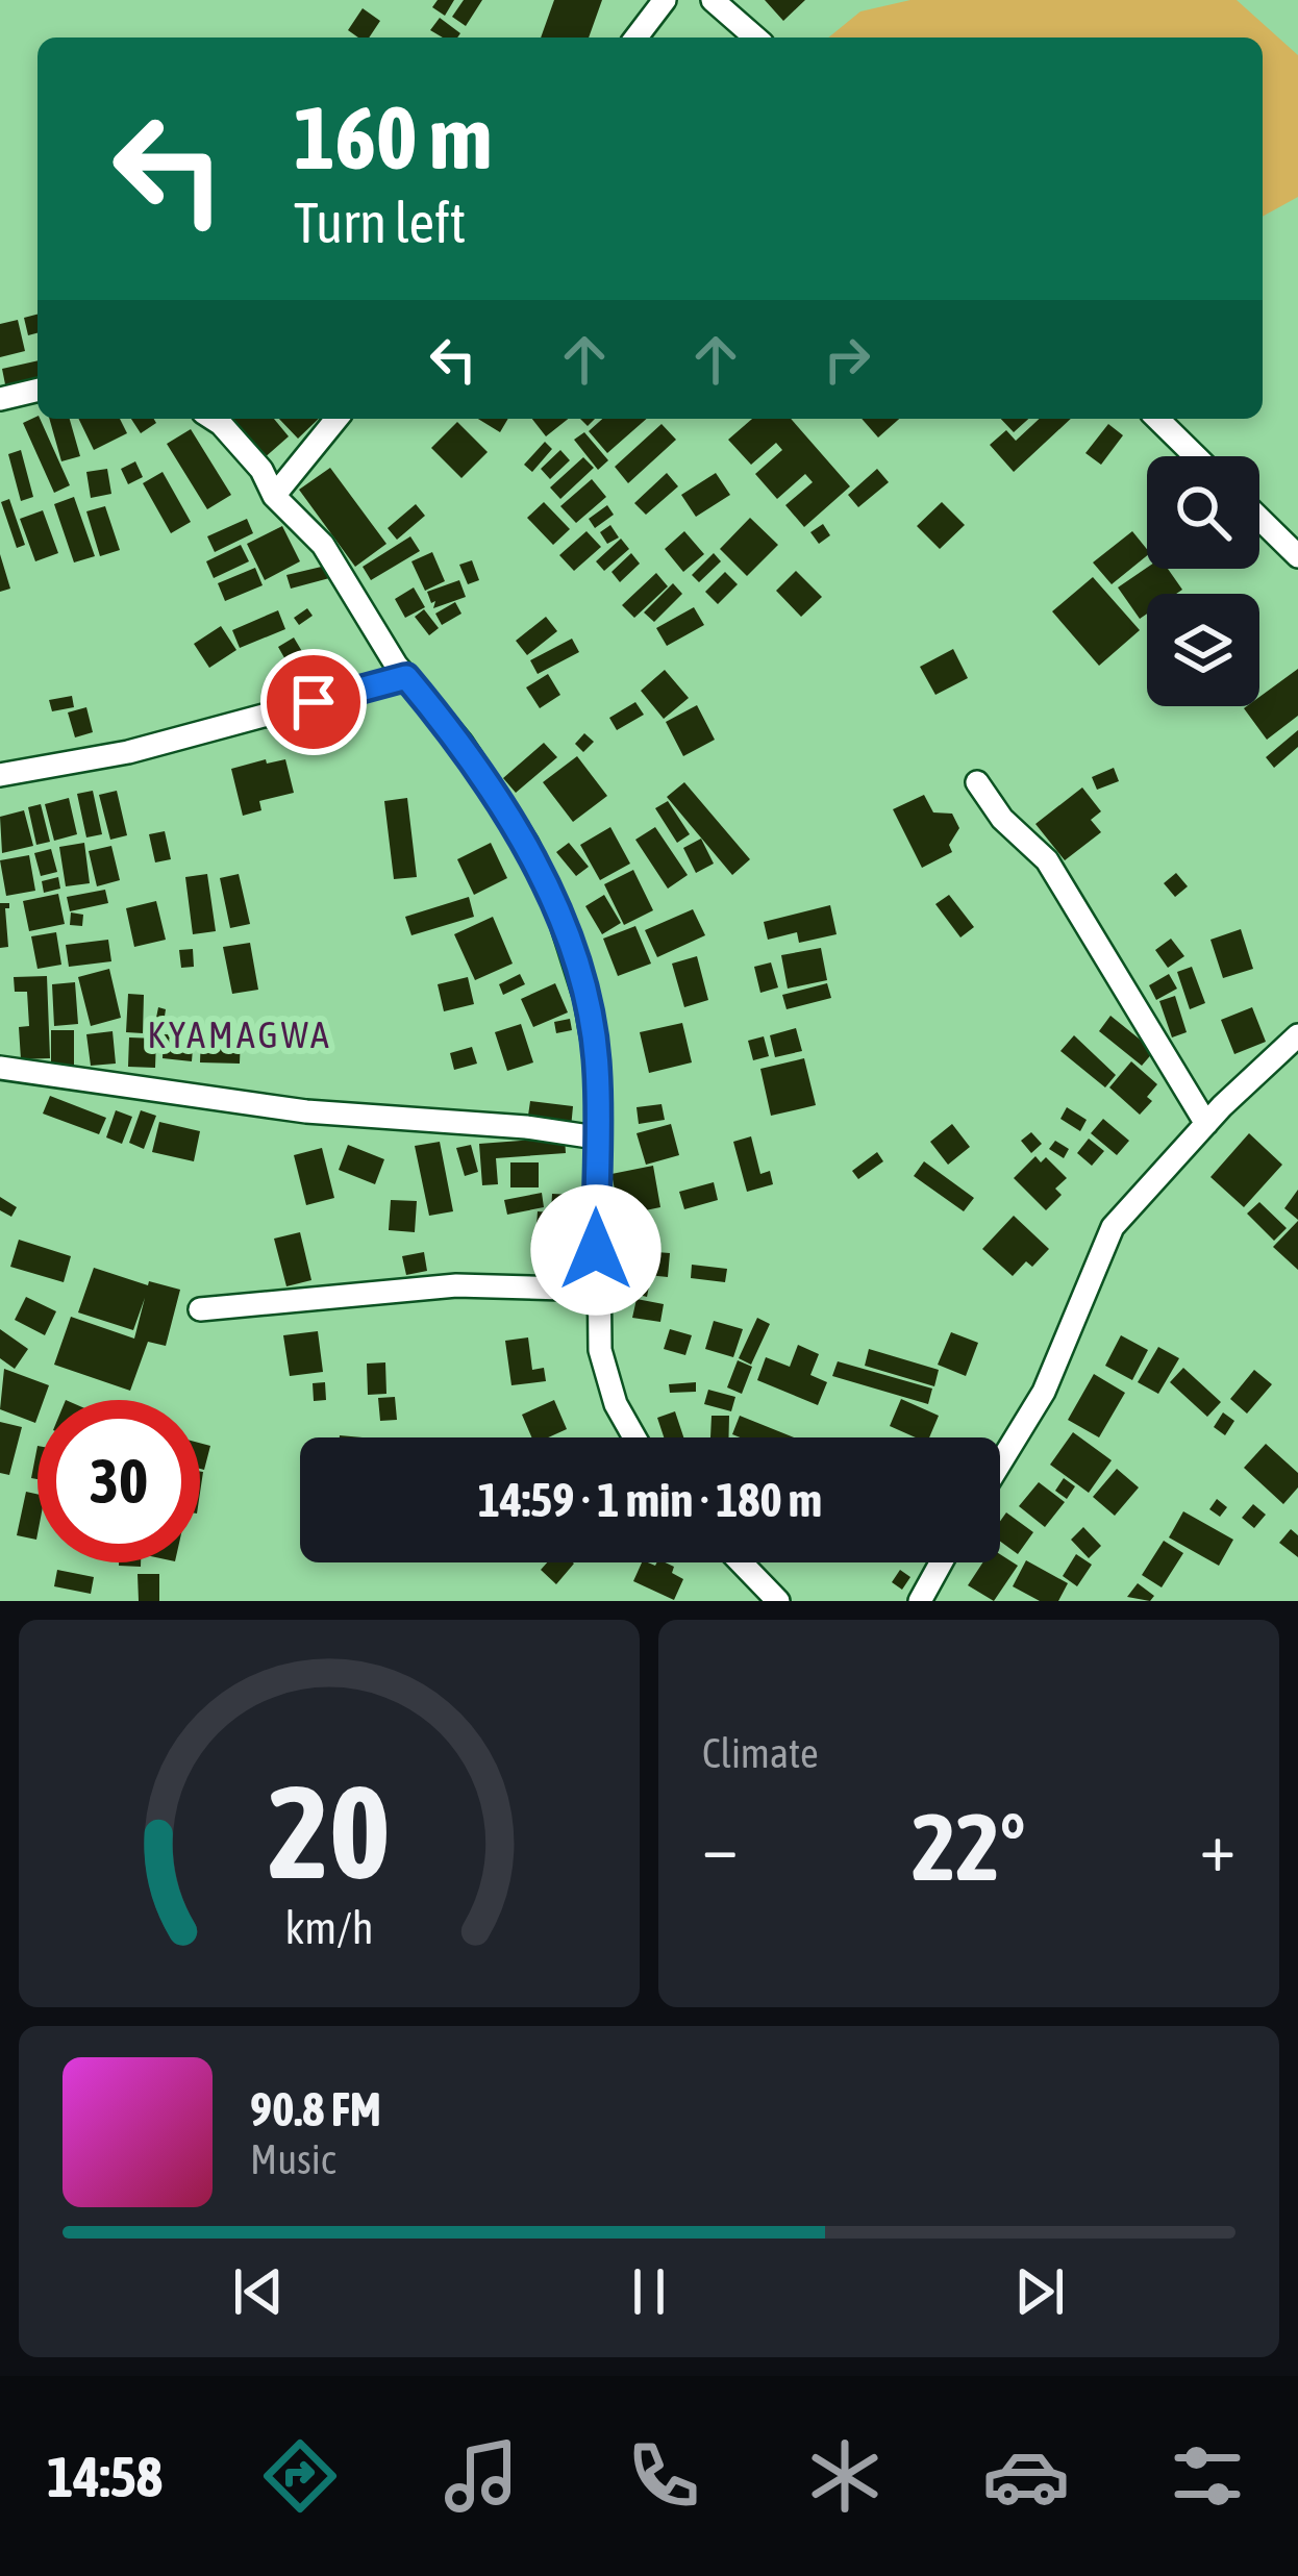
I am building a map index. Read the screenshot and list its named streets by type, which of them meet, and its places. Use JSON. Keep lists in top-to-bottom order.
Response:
{
  "districts": ["KYAMAGWA"],
  "page": {
    "turn": ["160 m", "Turn left"],
    "limit": "30",
    "trip": "14:59 · 1 min · 180 m",
    "tile": "Climate",
    "heat": ["−", "22°", "+"],
    "song": ["90.8 FM", "Music"],
    "tabs": "14:58",
    "gauge": ["20", "km/h"]
  }
}
